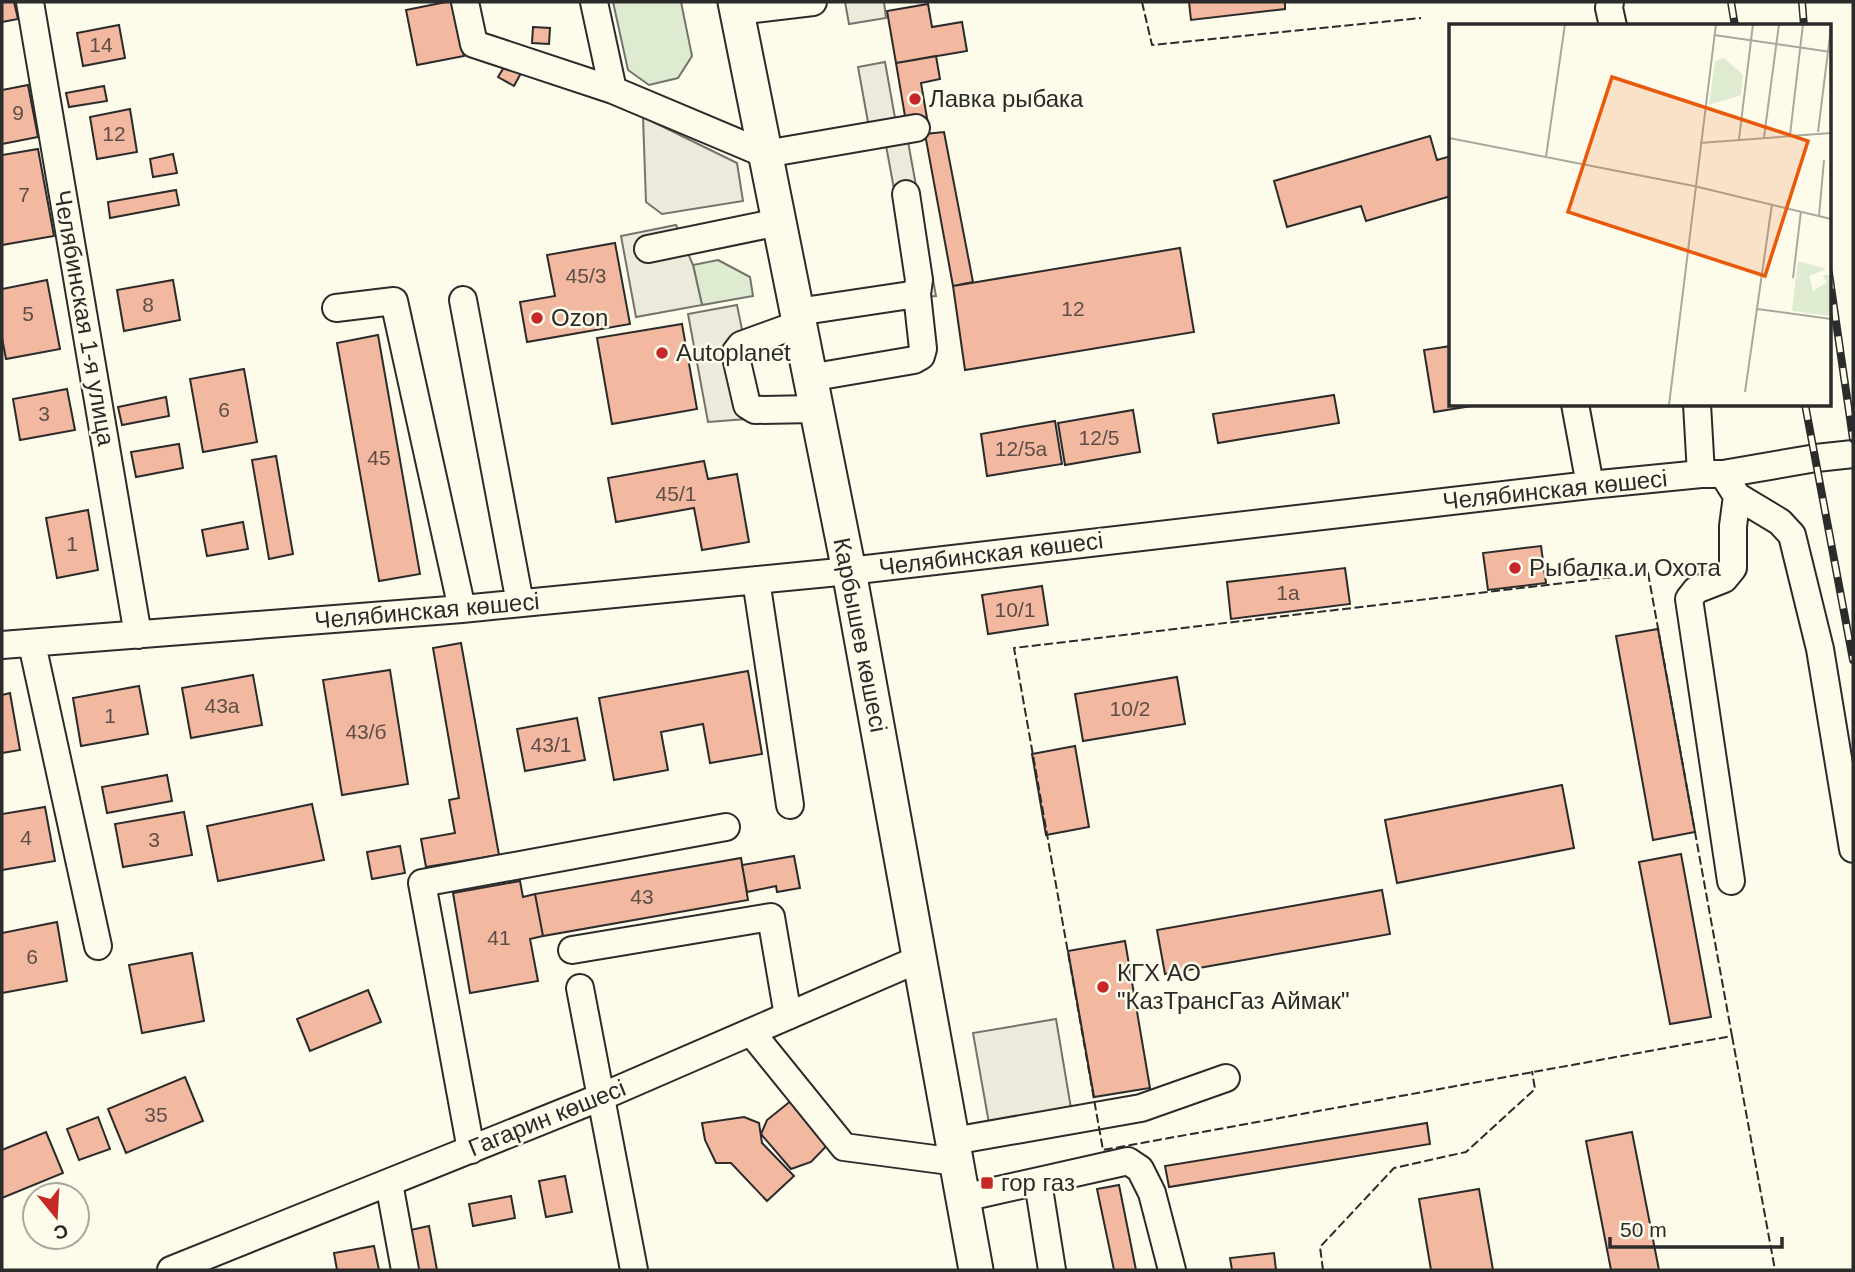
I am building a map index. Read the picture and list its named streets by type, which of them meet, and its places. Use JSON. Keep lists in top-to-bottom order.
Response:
{
  "streets": {
    "main road": ["Карбышев көшесі"],
    "street": ["Челябинская 1-я улица", "Челябинская көшесі", "Гагарин көшесі"]
  },
  "crossings": [
    ["Челябинская 1-я улица", "Челябинская көшесі"],
    ["Челябинская көшесі", "Карбышев көшесі"],
    ["Карбышев көшесі", "Гагарин көшесі"]
  ],
  "places": {
    "other": [
      "Лавка рыбака",
      "Ozon",
      "Autoplanet",
      "Рыбалка и Охота",
      "КГХ АО \"КазТрансГаз Аймак\""
    ],
    "transit": ["гор газ"]
  },
  "house_numbers": [
    "14",
    "9",
    "12",
    "7",
    "45/3",
    "8",
    "12",
    "5",
    "6",
    "3",
    "12/5",
    "12/5а",
    "45",
    "45/1",
    "1",
    "1а",
    "10/1",
    "43а",
    "10/2",
    "1",
    "43/б",
    "43/1",
    "4",
    "3",
    "43",
    "41",
    "6",
    "35"
  ],
  "scale_bar": "50 m",
  "north": "bottom"
}
